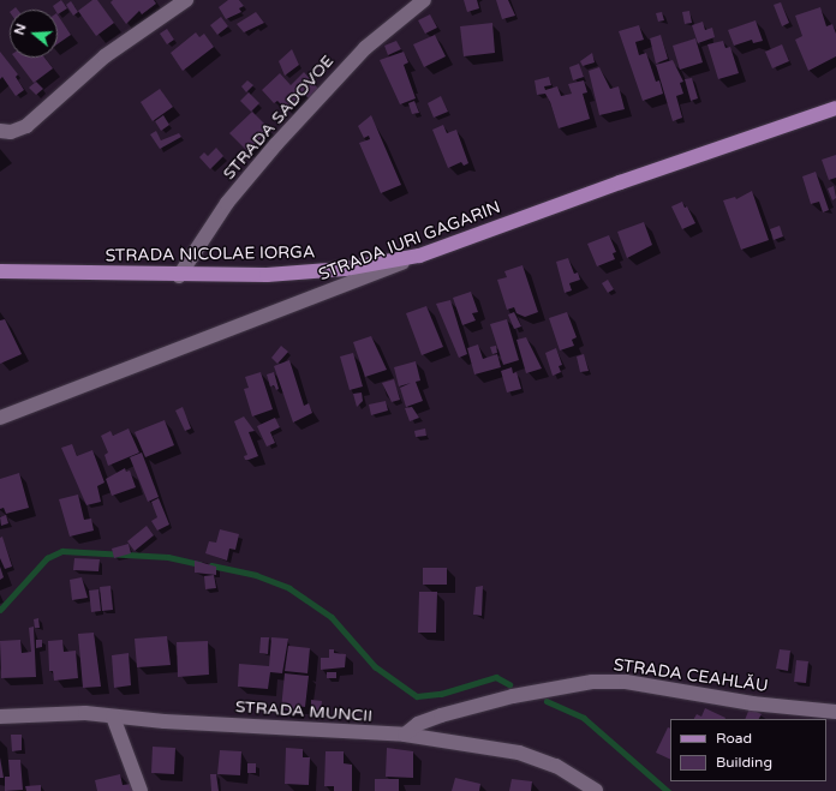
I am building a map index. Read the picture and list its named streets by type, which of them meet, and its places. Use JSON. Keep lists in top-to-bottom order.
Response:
{
  "streets": {
    "main road": ["STRADA IURI GAGARIN", "STRADA NICOLAE IORGA"],
    "street": ["STRADA SADOVOE", "STRADA CEAHLĂU", "STRADA MUNCII"]
  },
  "crossings": [
    ["STRADA SADOVOE", "STRADA NICOLAE IORGA"],
    ["STRADA IURI GAGARIN", "STRADA NICOLAE IORGA"],
    ["STRADA CEAHLĂU", "STRADA MUNCII"]
  ],
  "legend": ["Road", "Building"],
  "north": "left"
}
